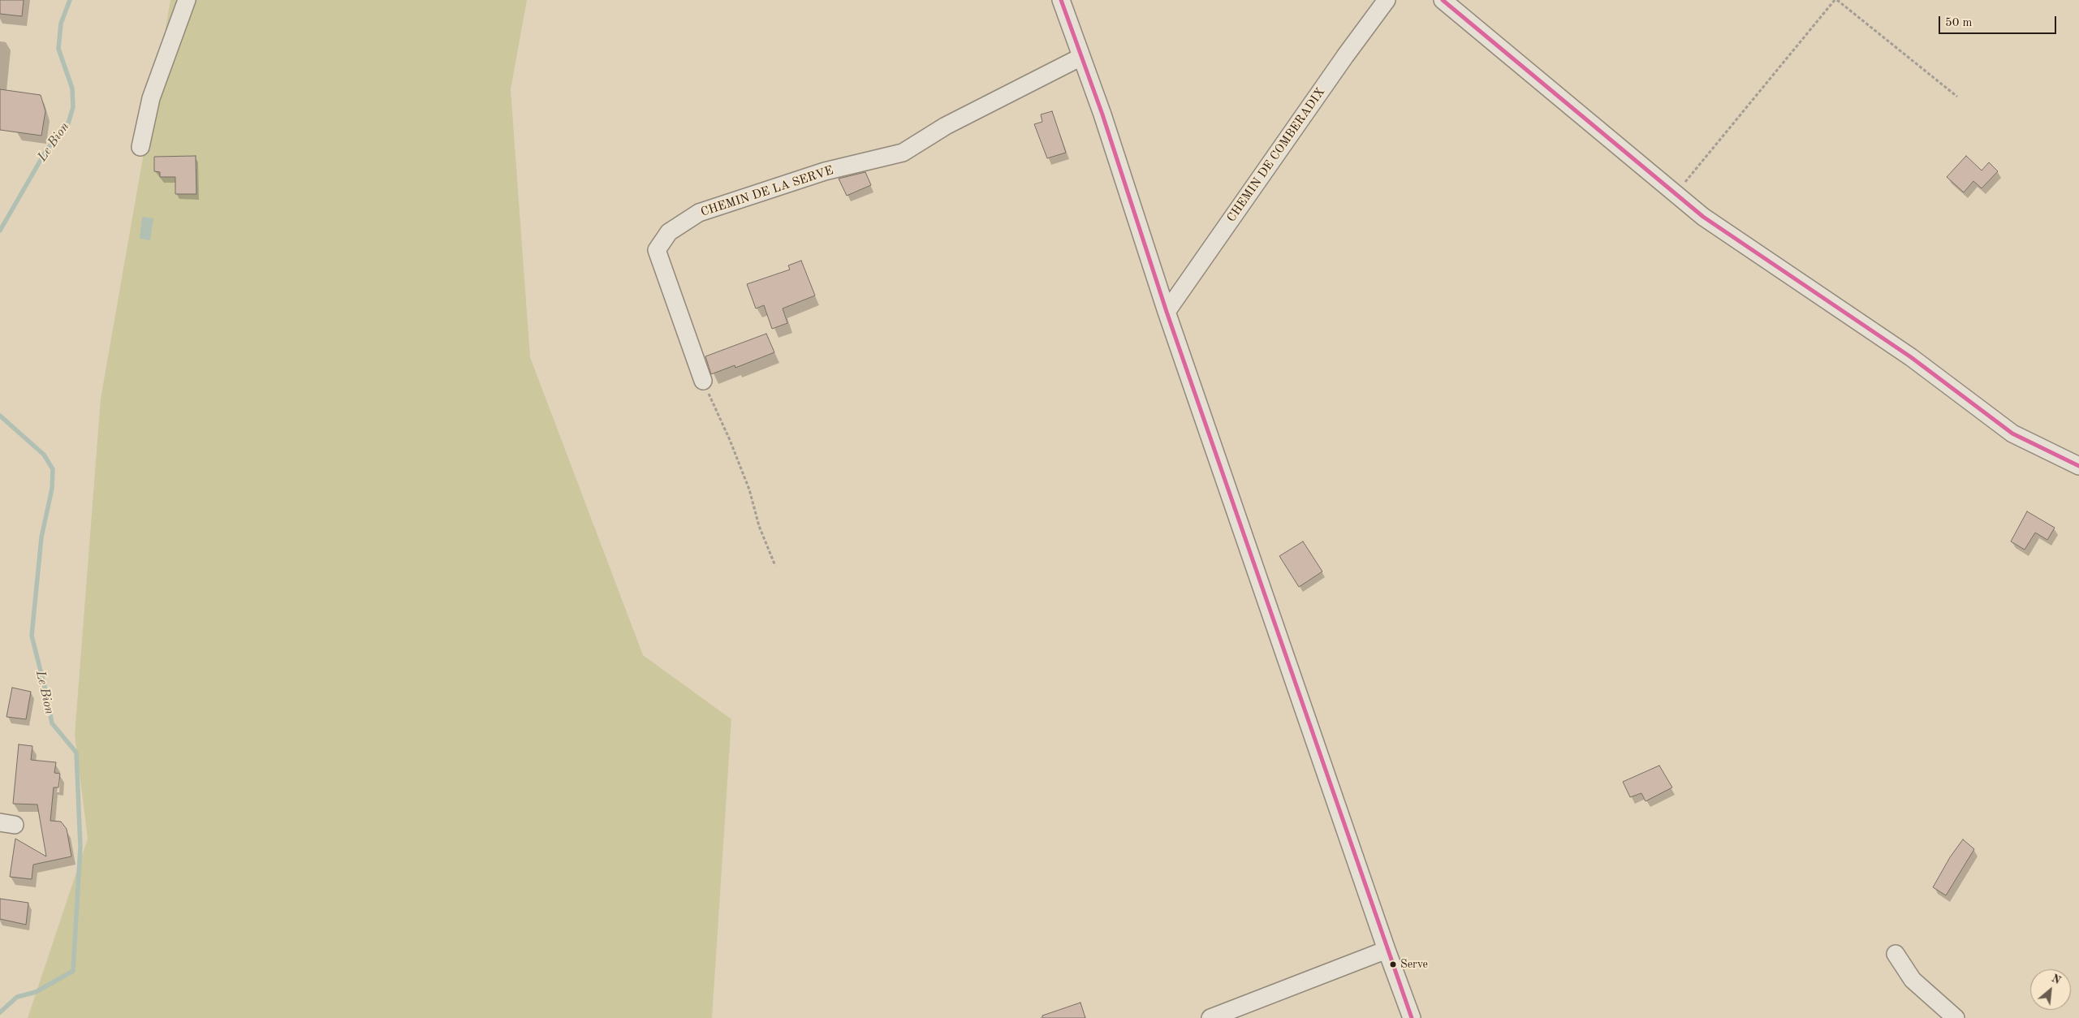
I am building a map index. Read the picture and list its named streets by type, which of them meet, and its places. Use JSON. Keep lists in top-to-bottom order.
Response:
{
  "streets": {
    "street": ["CHEMIN DE COMBERADIX", "CHEMIN DE LA SERVE"]
  },
  "water": ["Le Bion"],
  "places": ["Serve"],
  "scale_bar": "50 m",
  "north": "top right"
}
